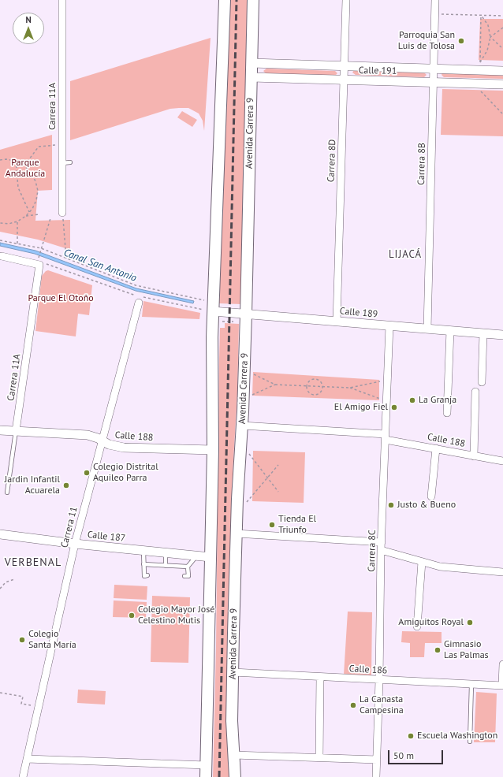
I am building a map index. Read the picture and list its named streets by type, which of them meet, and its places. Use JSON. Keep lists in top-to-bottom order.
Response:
{
  "streets": {
    "main road": ["Avenida Carrera 9"],
    "street": [
      "Calle 191",
      "Carrera 11A",
      "Carrera 8D",
      "Carrera 8B",
      "Calle 189",
      "Calle 188",
      "Carrera 11",
      "Calle 187",
      "Carrera 8C",
      "Calle 186"
    ]
  },
  "crossings": [
    ["Calle 191", "Avenida Carrera 9"],
    ["Calle 191", "Carrera 8D"],
    ["Calle 191", "Carrera 8B"],
    ["Carrera 11A", "Calle 188"],
    ["Avenida Carrera 9", "Calle 189"],
    ["Avenida Carrera 9", "Calle 188"],
    ["Avenida Carrera 9", "Calle 186"],
    ["Carrera 8D", "Calle 189"],
    ["Carrera 8B", "Calle 189"],
    ["Calle 189", "Carrera 8C"],
    ["Calle 188", "Carrera 11"],
    ["Calle 188", "Carrera 8C"],
    ["Carrera 11", "Calle 187"],
    ["Carrera 8C", "Calle 186"]
  ],
  "districts": ["LIJACÁ", "VERBENAL"],
  "water": ["Canal San Antonio"],
  "parks": ["Parque Andalucía", "Parque El Otoño"],
  "places": [
    "Parroquia San Luis de Tolosa",
    "La Granja",
    "El Amigo Fiel",
    "Colegio Distrital Aquileo Parra",
    "Jardin Infantil Acuarela",
    "Justo & Bueno",
    "Tienda El Triunfo",
    "Colegio Mayor José Celestino Mutis",
    "Amiguitos Royal",
    "Colegio Santa María",
    "Gimnasio Las Palmas",
    "La Canasta Campesina",
    "Escuela Washington"
  ],
  "scale_bar": "50 m",
  "north": "top"
}
